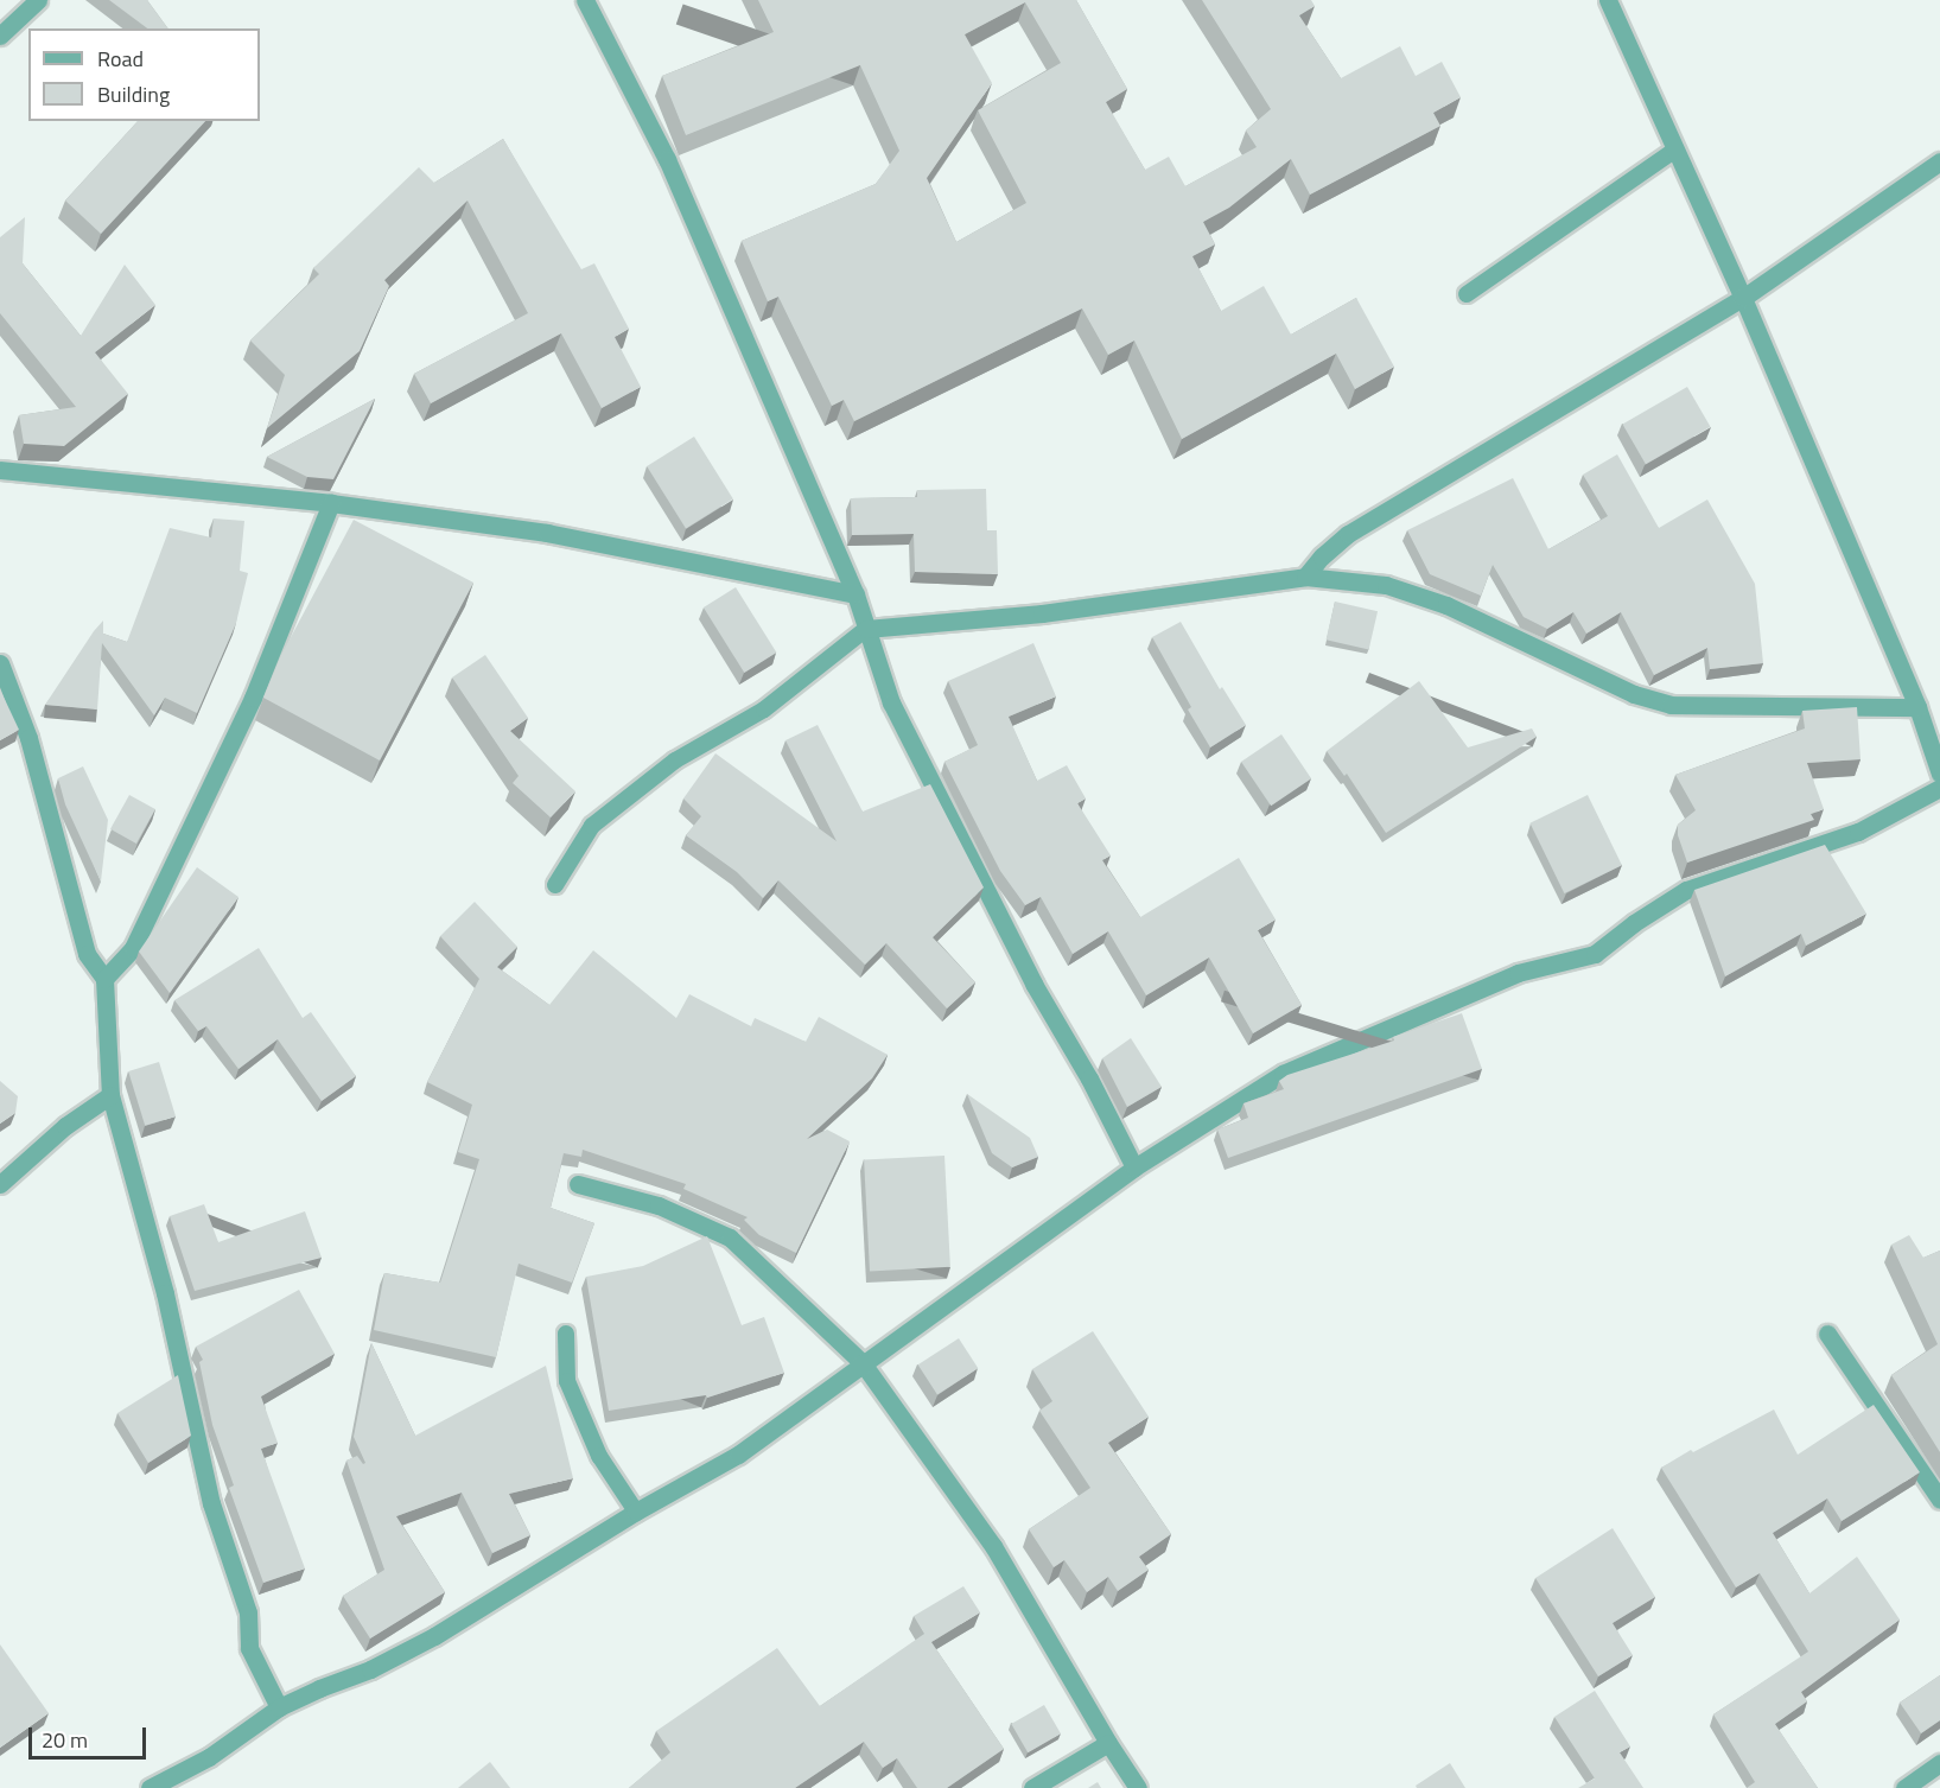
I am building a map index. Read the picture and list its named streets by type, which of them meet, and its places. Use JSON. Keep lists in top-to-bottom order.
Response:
{
  "legend": ["Road", "Building"],
  "scale_bar": "20 m"
}
